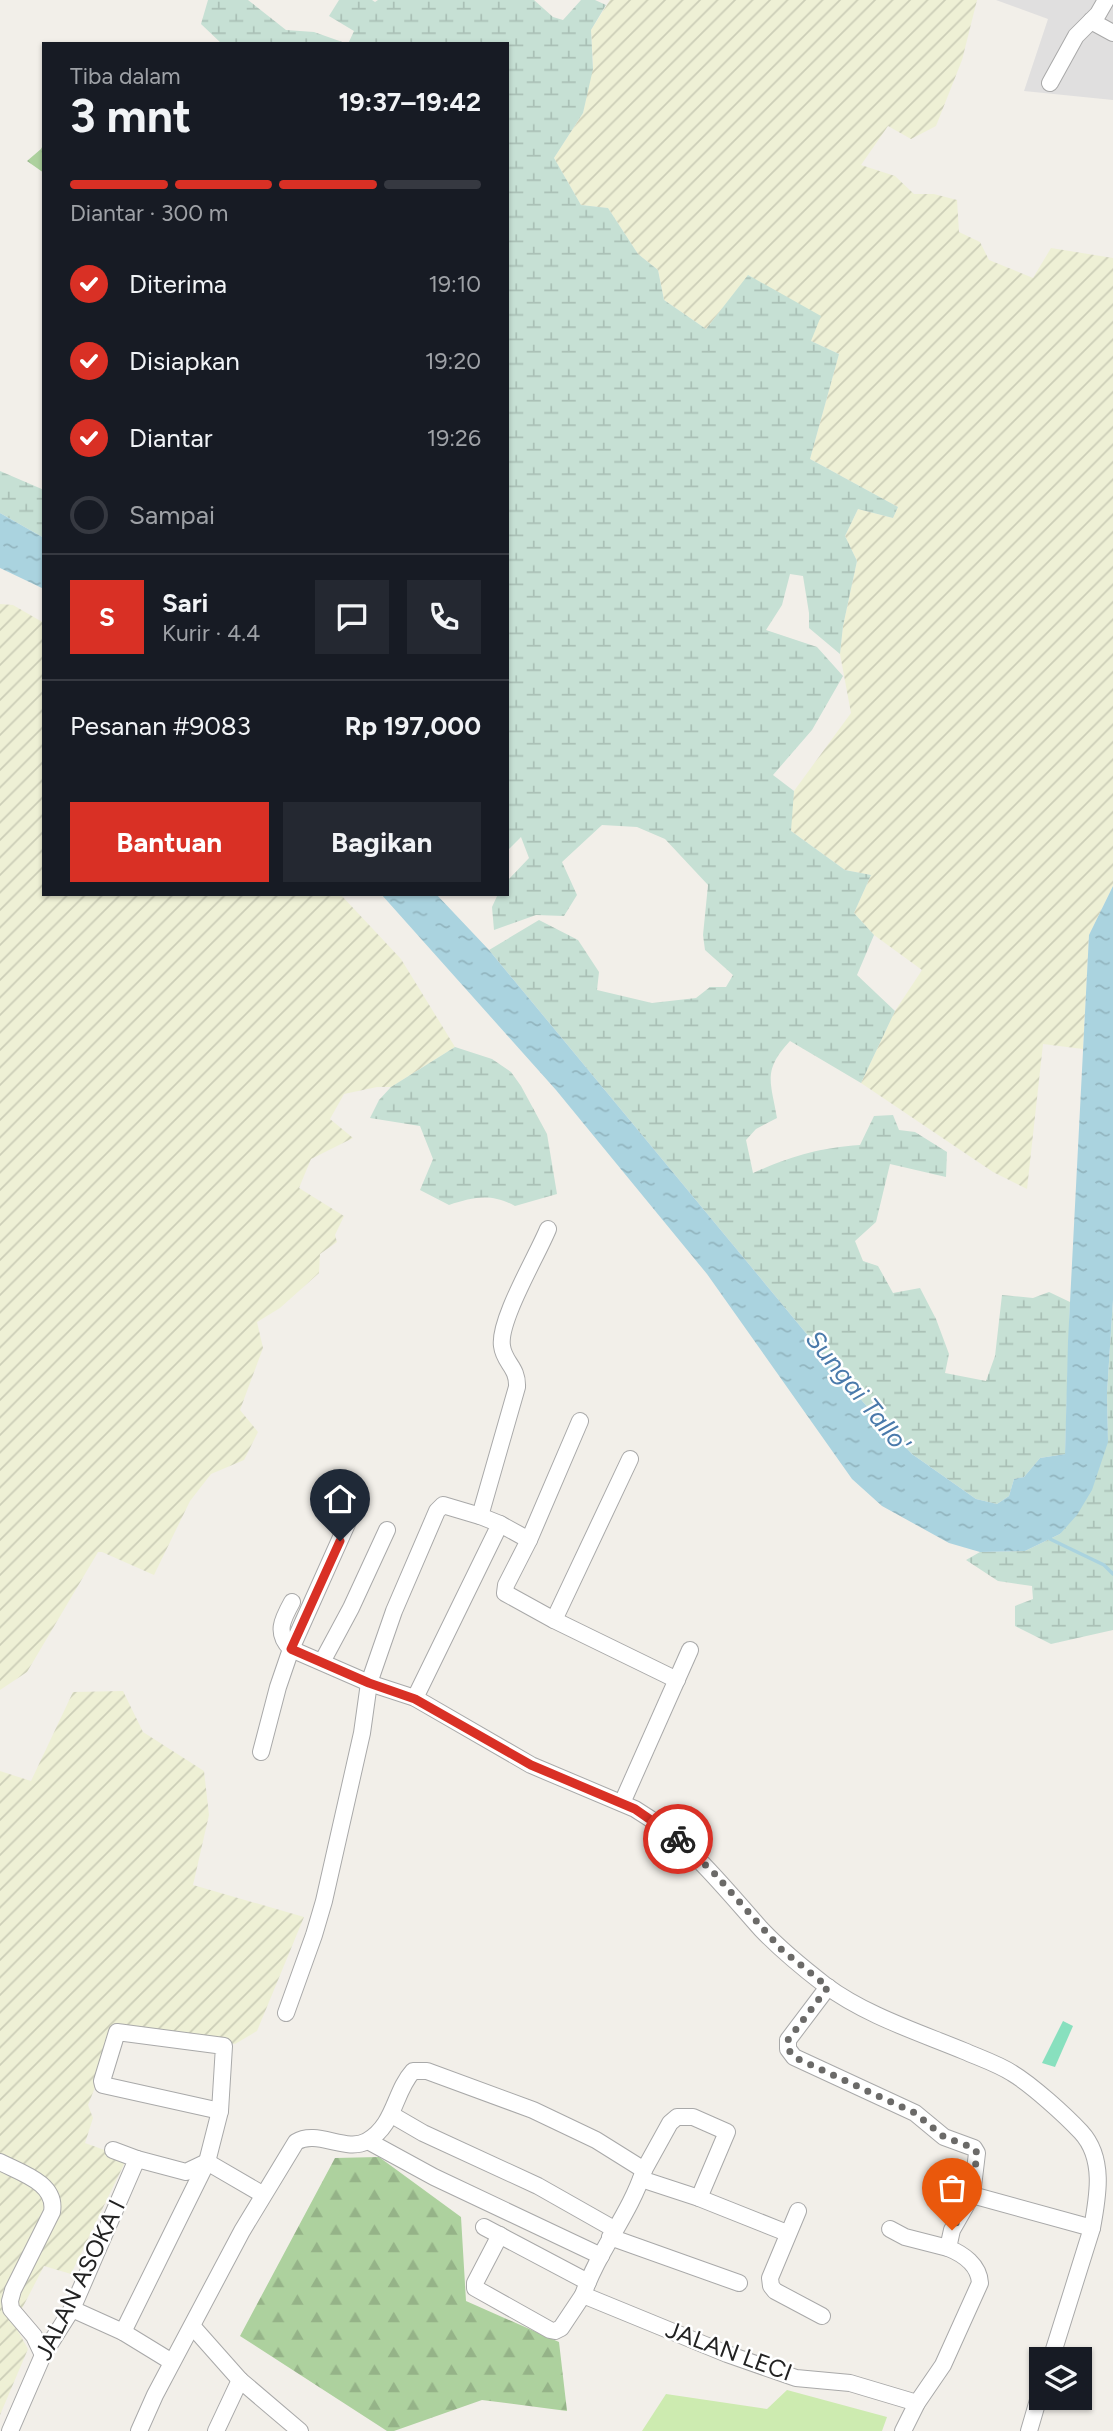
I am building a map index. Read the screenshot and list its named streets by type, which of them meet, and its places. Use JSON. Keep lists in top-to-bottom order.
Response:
{
  "streets": {
    "street": ["JALAN ASOKA I", "JALAN LECI"]
  },
  "water": ["Sungai Tallo'"],
  "page": {
    "heading": ["3 mnt", "Tiba dalam", "19:37–19:42"],
    "panel": [
      "Sari",
      "Kurir · 4.4",
      "Pesanan #9083",
      "Rp 197,000"
    ],
    "bar": "Diantar · 300 m",
    "list": [
      ["Diterima", "19:10"],
      ["Disiapkan", "19:20"],
      ["Diantar", "19:26"],
      "Sampai"
    ],
    "round": "S",
    "buttons": ["Bantuan", "Bagikan"]
  }
}
